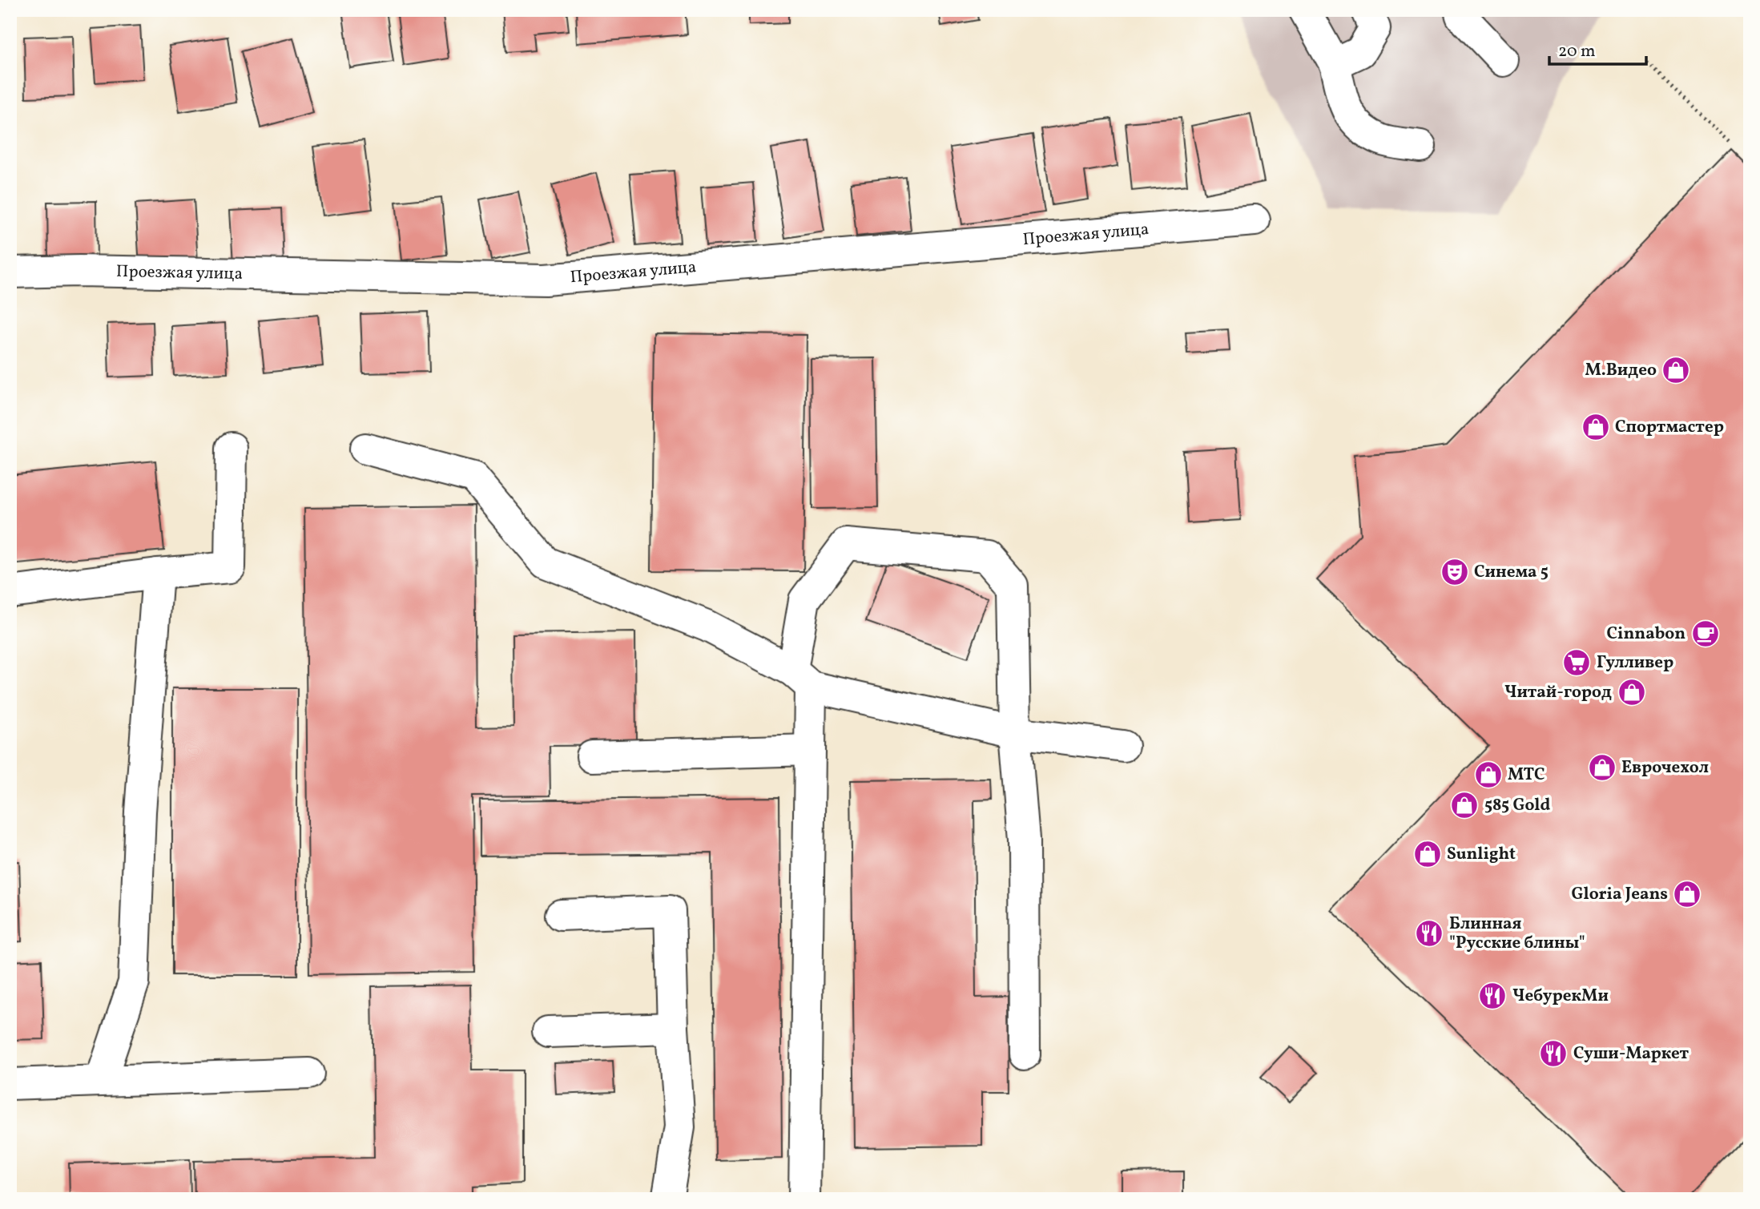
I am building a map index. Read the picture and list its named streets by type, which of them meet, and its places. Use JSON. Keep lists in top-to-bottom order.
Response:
{
  "streets": {
    "street": ["Проезжая улица"]
  },
  "places": {
    "shop": [
      "М.Видео",
      "Спортмастер",
      "Читай-город",
      "Еврочехол",
      "МТС",
      "585 Gold",
      "Sunlight",
      "Gloria Jeans"
    ],
    "theatre": ["Синема 5"],
    "cafe": ["Cinnabon"],
    "supermarket": ["Гулливер"],
    "restaurant": ["Блинная \"Русские блины\"", "ЧебурекМи", "Суши-Маркет"]
  },
  "scale_bar": "20 m"
}
